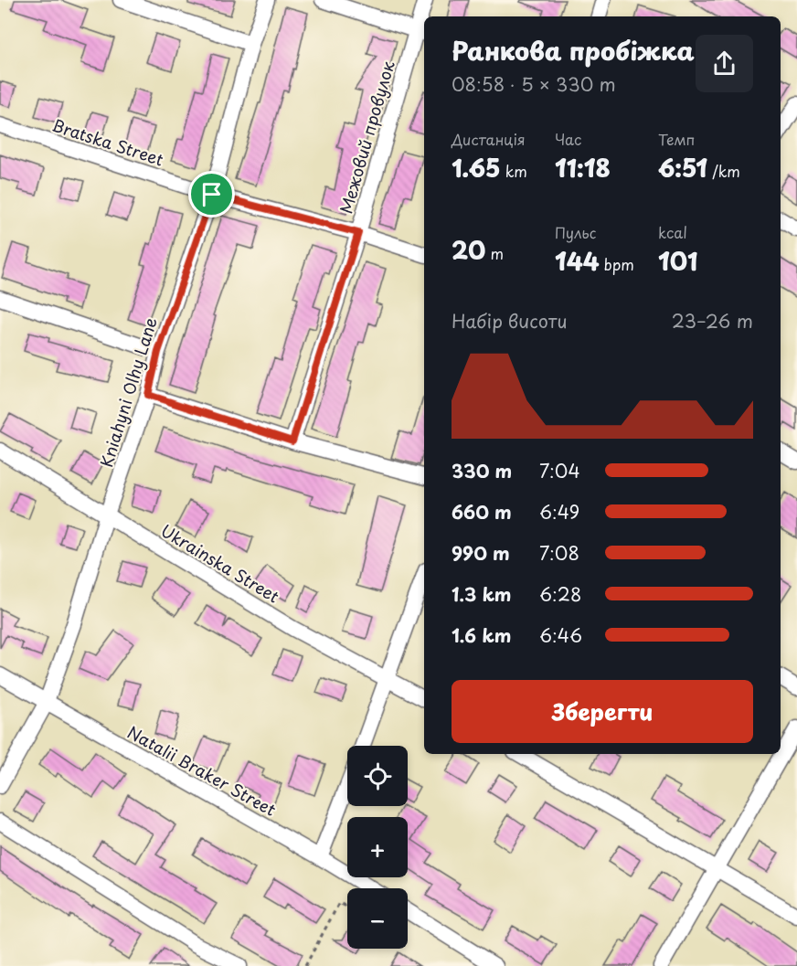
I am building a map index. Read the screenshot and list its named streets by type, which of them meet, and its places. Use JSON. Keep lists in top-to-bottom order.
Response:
{
  "streets": {
    "street": [
      "Межовий провулок",
      "Bratska Street",
      "Kniahyni Olhy Lane",
      "Ukrainska Street",
      "Natalii Braker Street"
    ]
  },
  "crossings": [
    ["Межовий провулок", "Bratska Street"],
    ["Bratska Street", "Kniahyni Olhy Lane"],
    ["Kniahyni Olhy Lane", "Ukrainska Street"],
    ["Kniahyni Olhy Lane", "Natalii Braker Street"]
  ],
  "page": {
    "heading": ["Ранкова пробіжка", "08:58 · 5 × 330 m"],
    "stats": [
      ["Дистанція", "1.65 km"],
      ["Час", "11:18"],
      ["Темп", "6:51 /km"],
      ["20 m"],
      ["Пульс", "144 bpm"],
      ["kcal", "101"]
    ],
    "chart": ["Набір висоти", "23–26 m"],
    "list": [
      {
        "name": "330 m",
        "note": "7:04"
      },
      {
        "name": "660 m",
        "note": "6:49"
      },
      {
        "name": "990 m",
        "note": "7:08"
      },
      {
        "name": "1.3 km",
        "note": "6:28"
      },
      {
        "name": "1.6 km",
        "note": "6:46"
      }
    ],
    "buttons": "Зберегти",
    "map_buttons": ["+", "−"]
  }
}
